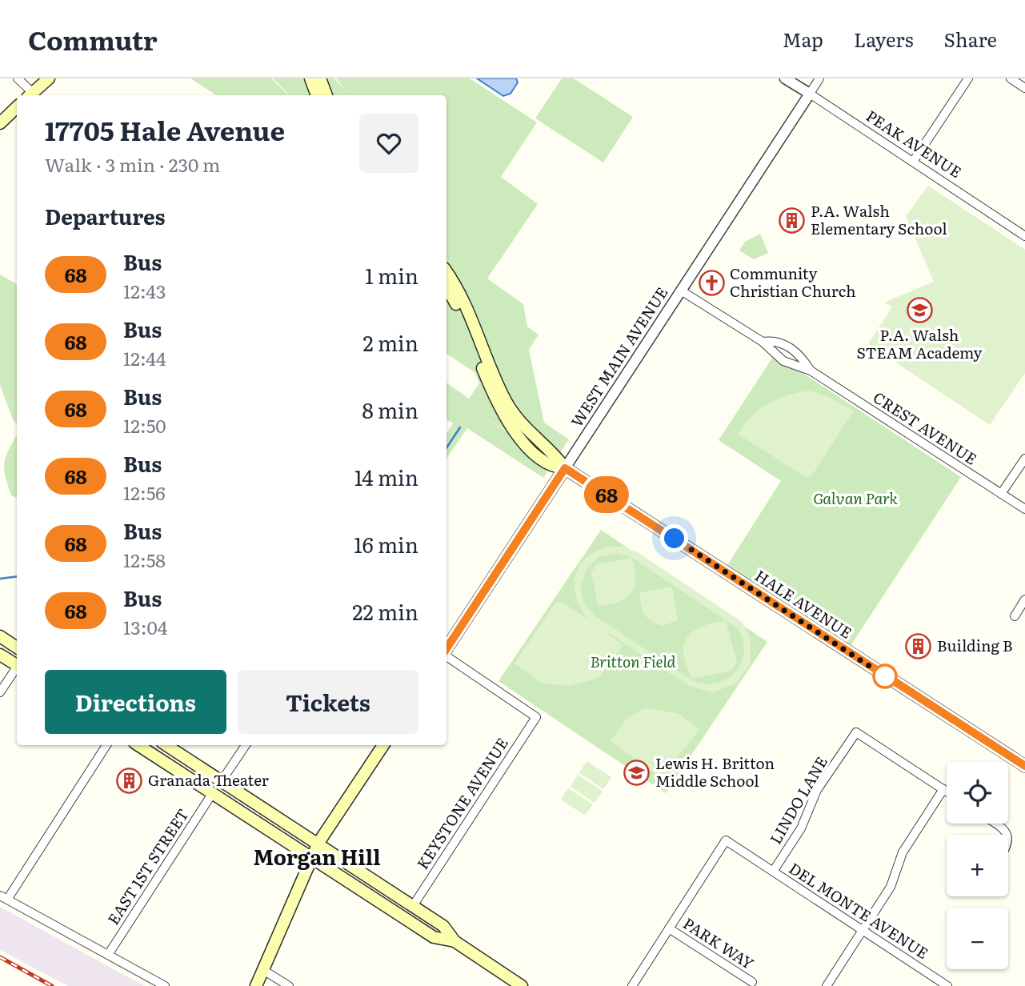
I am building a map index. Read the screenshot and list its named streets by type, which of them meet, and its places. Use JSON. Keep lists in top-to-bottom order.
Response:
{
  "streets": {
    "main road": ["WEST MAIN AVENUE", "HALE AVENUE"],
    "street": [
      "PEAK AVENUE",
      "CREST AVENUE",
      "LINDO LANE",
      "KEYSTONE AVENUE",
      "EAST 1ST STREET",
      "DEL MONTE AVENUE",
      "PARK WAY"
    ]
  },
  "crossings": [
    ["PEAK AVENUE", "WEST MAIN AVENUE"],
    ["WEST MAIN AVENUE", "CREST AVENUE"],
    ["WEST MAIN AVENUE", "HALE AVENUE"],
    ["LINDO LANE", "DEL MONTE AVENUE"],
    ["DEL MONTE AVENUE", "PARK WAY"]
  ],
  "districts": ["Morgan Hill"],
  "parks": ["Galvan Park", "Britton Field"],
  "places": {
    "building": ["P.A. Walsh Elementary School", "Building B", "Granada Theater"],
    "church": ["Community Christian Church"],
    "school or university": ["P.A. Walsh STEAM Academy", "Lewis H. Britton Middle School"]
  },
  "lines": ["bus line 68"],
  "page": {
    "header": "Commutr",
    "nav": ["Map", "Layers", "Share"],
    "on_map": "68",
    "heading": [
      ["17705 Hale Avenue", "Walk · 3 min · 230 m"],
      "Departures"
    ],
    "list": [
      {
        "mark": "68",
        "name": "Bus",
        "note": "12:43",
        "value": "1 min"
      },
      {
        "mark": "68",
        "name": "Bus",
        "note": "12:44",
        "value": "2 min"
      },
      {
        "mark": "68",
        "name": "Bus",
        "note": "12:50",
        "value": "8 min"
      },
      {
        "mark": "68",
        "name": "Bus",
        "note": "12:56",
        "value": "14 min"
      },
      {
        "mark": "68",
        "name": "Bus",
        "note": "12:58",
        "value": "16 min"
      },
      {
        "mark": "68",
        "name": "Bus",
        "note": "13:04",
        "value": "22 min"
      }
    ],
    "buttons": ["Directions", "Tickets"],
    "map_buttons": ["+", "−"]
  }
}
